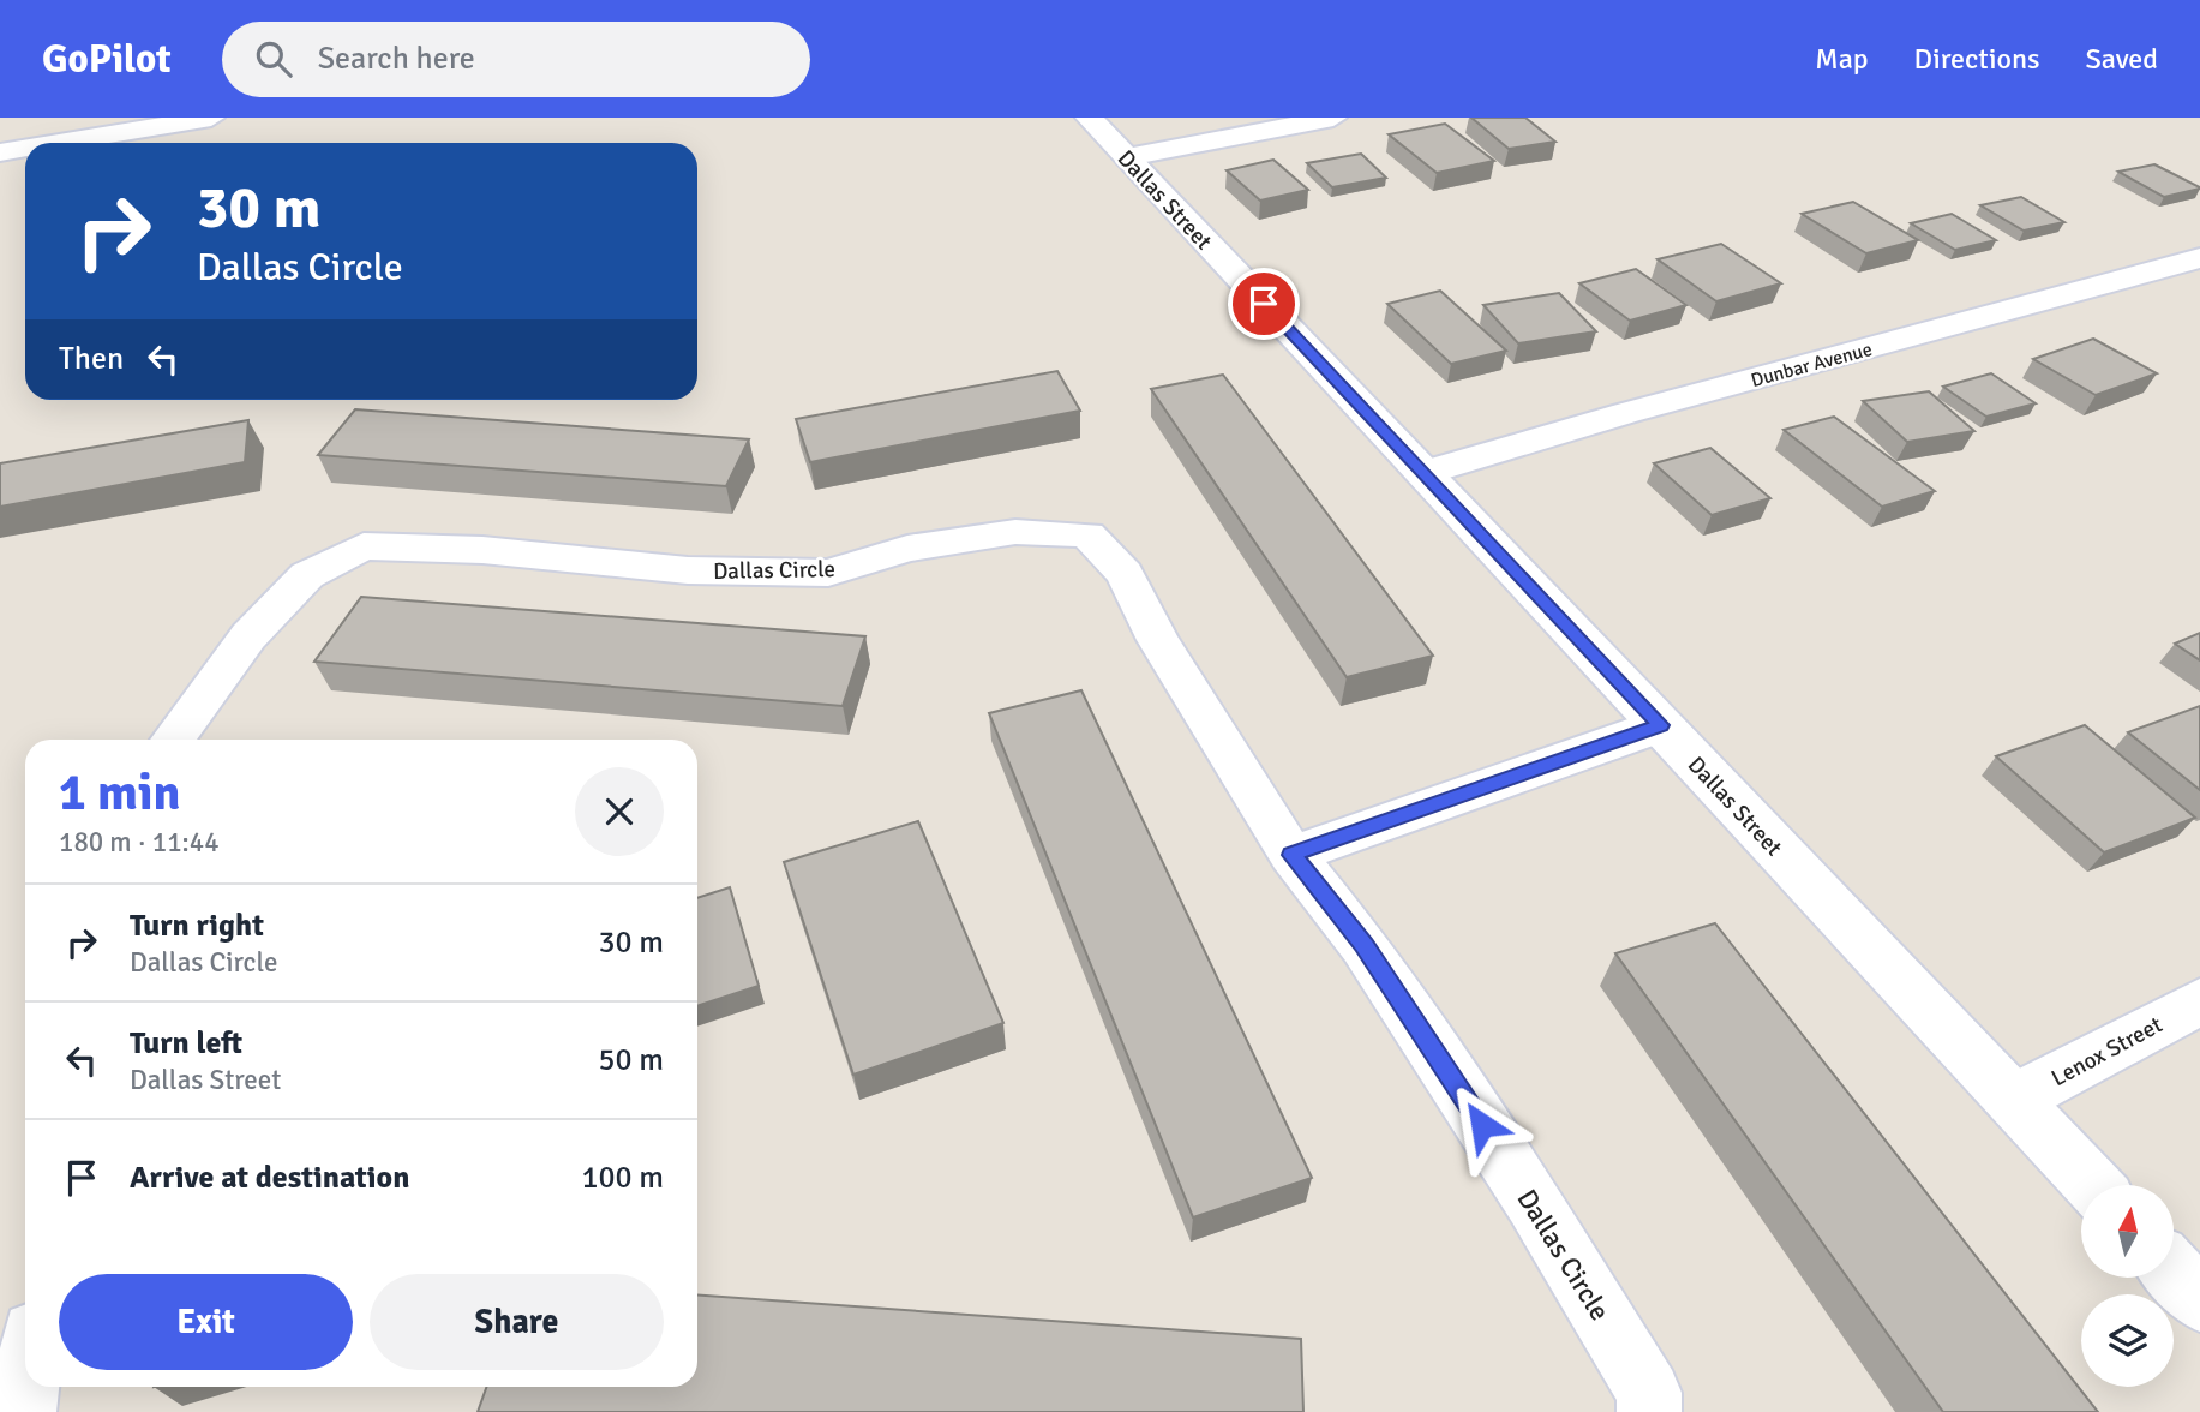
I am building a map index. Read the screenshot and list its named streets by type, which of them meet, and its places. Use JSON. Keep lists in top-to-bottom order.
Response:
{
  "streets": {
    "street": [
      "Dallas Street",
      "Dunbar Avenue",
      "Dallas Circle",
      "Lenox Street"
    ]
  },
  "crossings": [
    ["Dallas Street", "Dunbar Avenue"],
    ["Dallas Street", "Lenox Street"]
  ],
  "north": "top",
  "page": {
    "header": "GoPilot",
    "search": "Search here",
    "nav": ["Map", "Directions", "Saved"],
    "turn": ["30 m", "Dallas Circle"],
    "then": "Then",
    "heading": ["1 min", "180 m · 11:44"],
    "list": [
      {
        "name": "Turn right",
        "note": "Dallas Circle",
        "value": "30 m"
      },
      {
        "name": "Turn left",
        "note": "Dallas Street",
        "value": "50 m"
      },
      {
        "name": "Arrive at destination",
        "value": "100 m"
      }
    ],
    "buttons": ["Exit", "Share"]
  }
}
